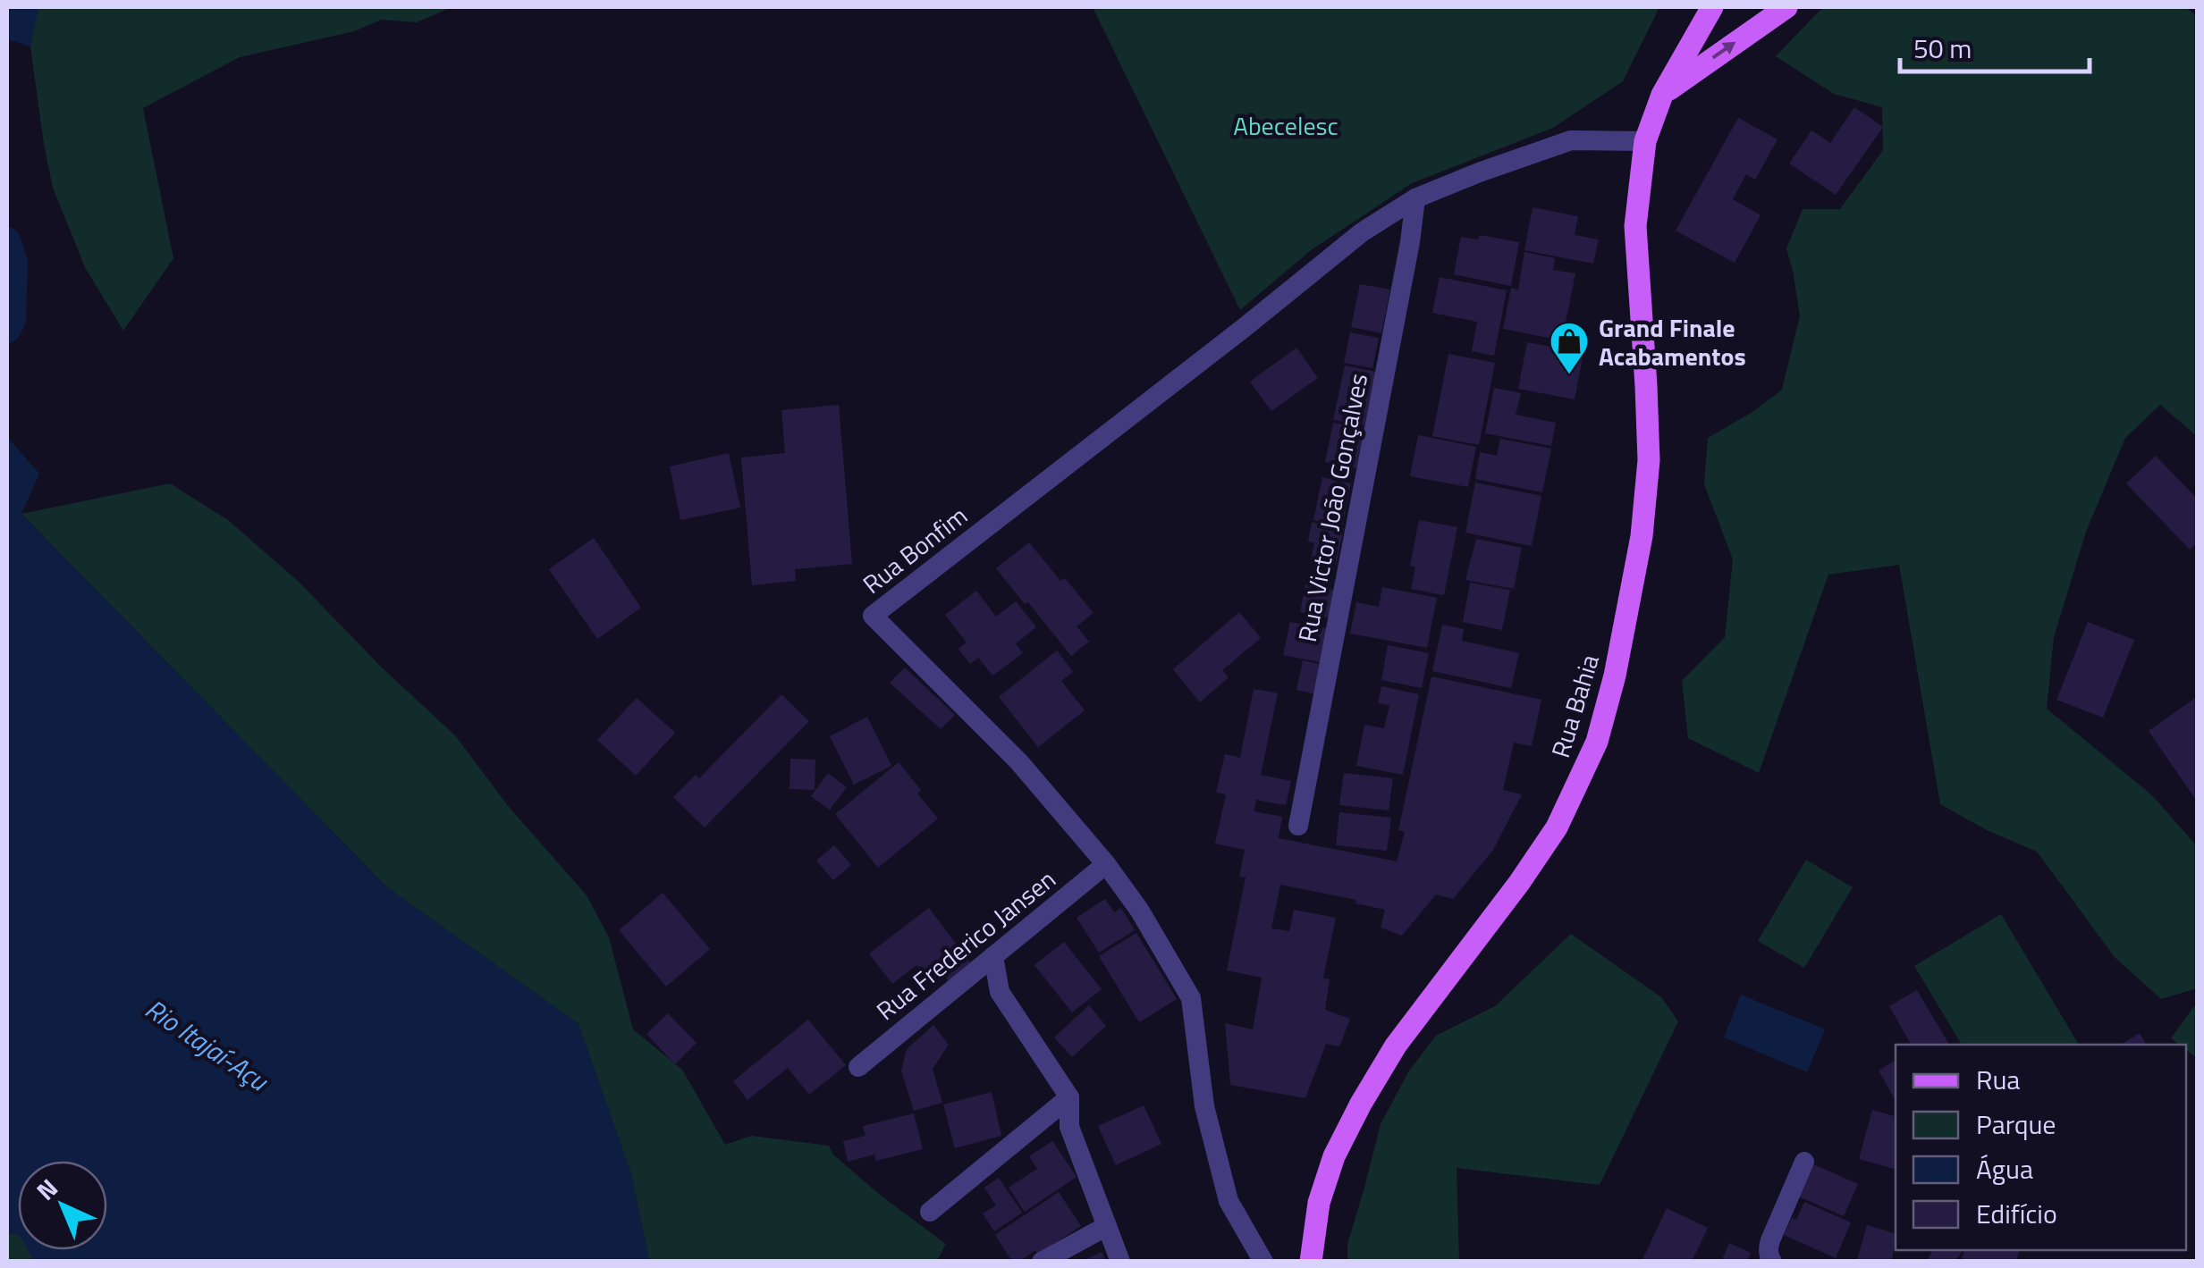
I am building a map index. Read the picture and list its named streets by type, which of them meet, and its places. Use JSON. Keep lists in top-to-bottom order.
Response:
{
  "streets": {
    "main road": ["Rua Bahia"],
    "street": ["Rua Victor João Gonçalves", "Rua Bonfim", "Rua Frederico Jansen"]
  },
  "crossings": [
    ["Rua Victor João Gonçalves", "Rua Bonfim"],
    ["Rua Bonfim", "Rua Bahia"],
    ["Rua Bonfim", "Rua Frederico Jansen"]
  ],
  "water": ["Rio Itajaí-Açu"],
  "parks": ["Abecelesc"],
  "places": {
    "shop": ["Grand Finale Acabamentos"]
  },
  "legend": [
    "Rua",
    "Parque",
    "Água",
    "Edifício"
  ],
  "scale_bar": "50 m",
  "north": "top left"
}
